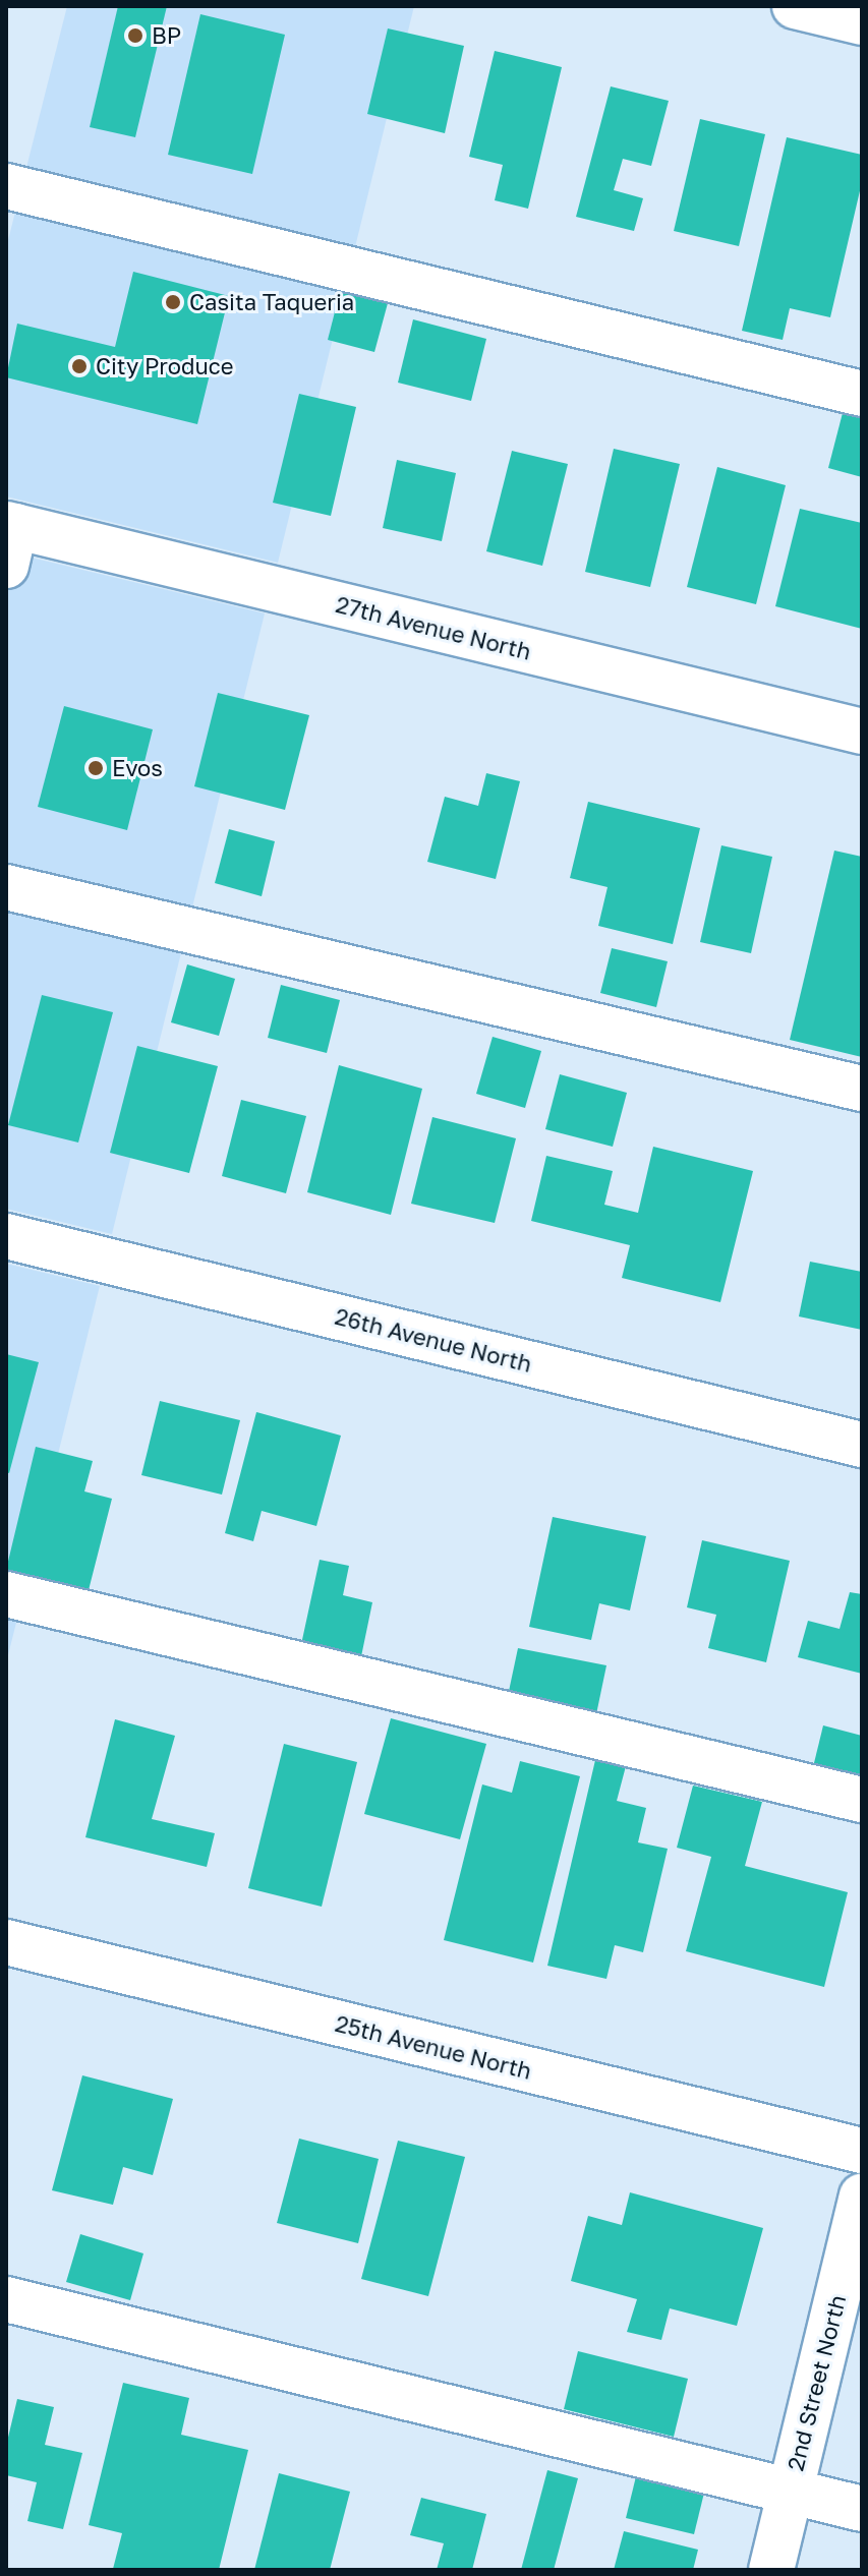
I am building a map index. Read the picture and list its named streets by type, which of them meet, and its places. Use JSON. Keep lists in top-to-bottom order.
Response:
{
  "streets": {
    "street": [
      "27th Avenue North",
      "26th Avenue North",
      "25th Avenue North",
      "2nd Street North"
    ]
  },
  "places": [
    "BP",
    "Casita Taqueria",
    "City Produce",
    "Evos"
  ]
}
